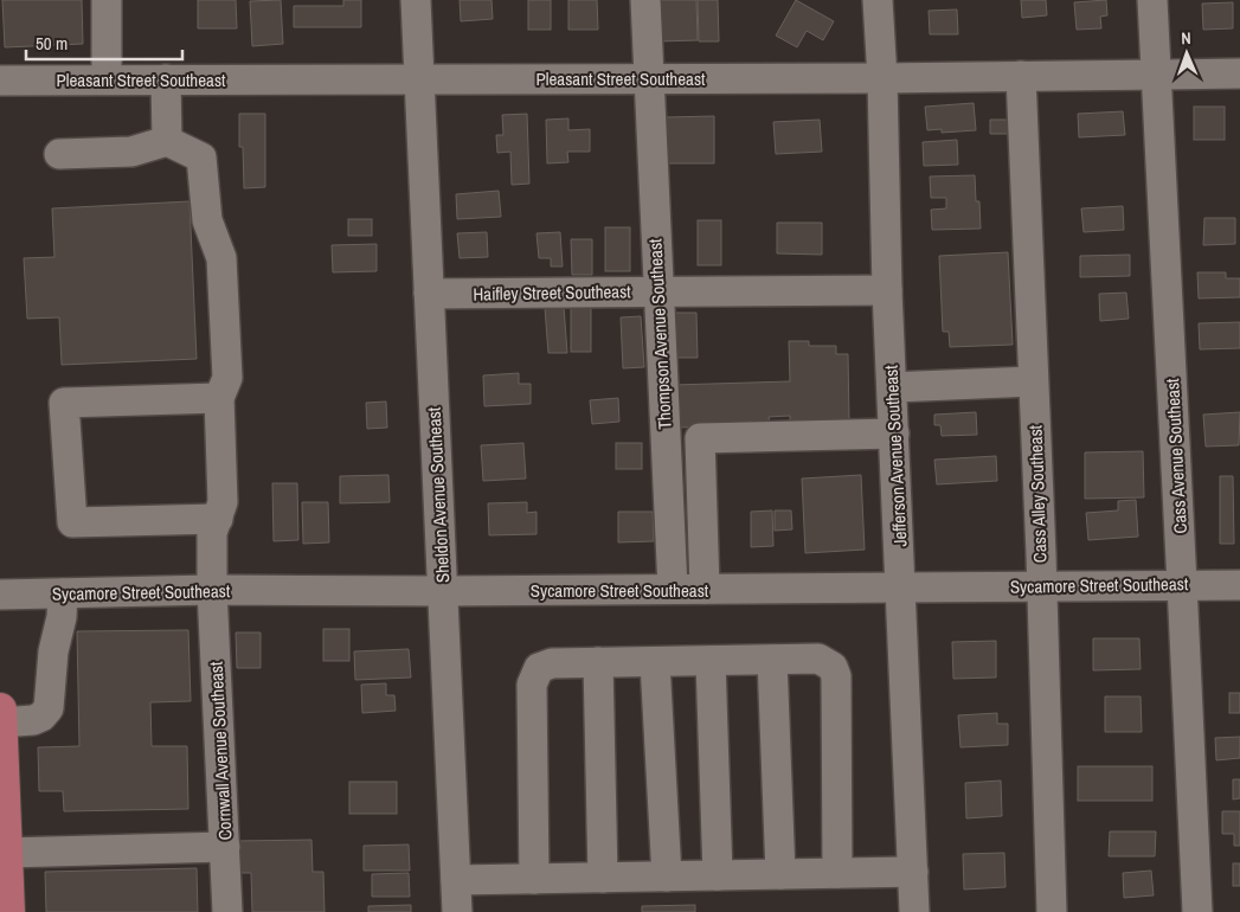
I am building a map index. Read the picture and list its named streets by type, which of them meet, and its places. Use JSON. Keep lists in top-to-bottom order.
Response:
{
  "streets": {
    "street": [
      "Pleasant Street Southeast",
      "Haifley Street Southeast",
      "Thompson Avenue Southeast",
      "Jefferson Avenue Southeast",
      "Cass Avenue Southeast",
      "Cass Alley Southeast",
      "Sheldon Avenue Southeast",
      "Sycamore Street Southeast",
      "Cornwall Avenue Southeast"
    ]
  },
  "crossings": [
    ["Pleasant Street Southeast", "Thompson Avenue Southeast"],
    ["Pleasant Street Southeast", "Jefferson Avenue Southeast"],
    ["Pleasant Street Southeast", "Cass Avenue Southeast"],
    ["Pleasant Street Southeast", "Cass Alley Southeast"],
    ["Pleasant Street Southeast", "Sheldon Avenue Southeast"],
    ["Haifley Street Southeast", "Thompson Avenue Southeast"],
    ["Haifley Street Southeast", "Jefferson Avenue Southeast"],
    ["Haifley Street Southeast", "Sheldon Avenue Southeast"],
    ["Thompson Avenue Southeast", "Sycamore Street Southeast"],
    ["Jefferson Avenue Southeast", "Sycamore Street Southeast"],
    ["Cass Avenue Southeast", "Sycamore Street Southeast"],
    ["Cass Alley Southeast", "Sycamore Street Southeast"],
    ["Sheldon Avenue Southeast", "Sycamore Street Southeast"],
    ["Sycamore Street Southeast", "Cornwall Avenue Southeast"]
  ],
  "scale_bar": "50 m",
  "north": "top"
}
